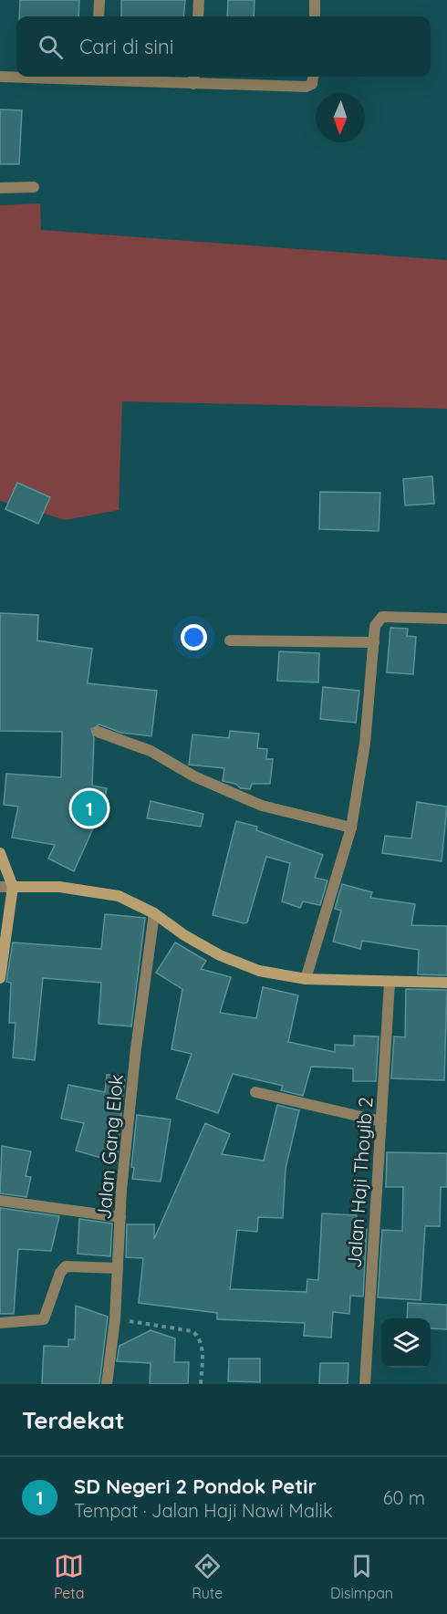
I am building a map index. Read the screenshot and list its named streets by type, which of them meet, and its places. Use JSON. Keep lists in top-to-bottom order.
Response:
{
  "streets": {
    "street": ["Jalan Gang Elok", "Jalan Haji Thoyib 2"]
  },
  "north": "bottom",
  "page": {
    "search": "Cari di sini",
    "pins": "1",
    "heading": "Terdekat",
    "list": [
      {
        "mark": "1",
        "name": "SD Negeri 2 Pondok Petir",
        "note": "Tempat · Jalan Haji Nawi Malik",
        "value": "60 m"
      }
    ],
    "nav": ["Peta", "Rute", "Disimpan"]
  }
}
